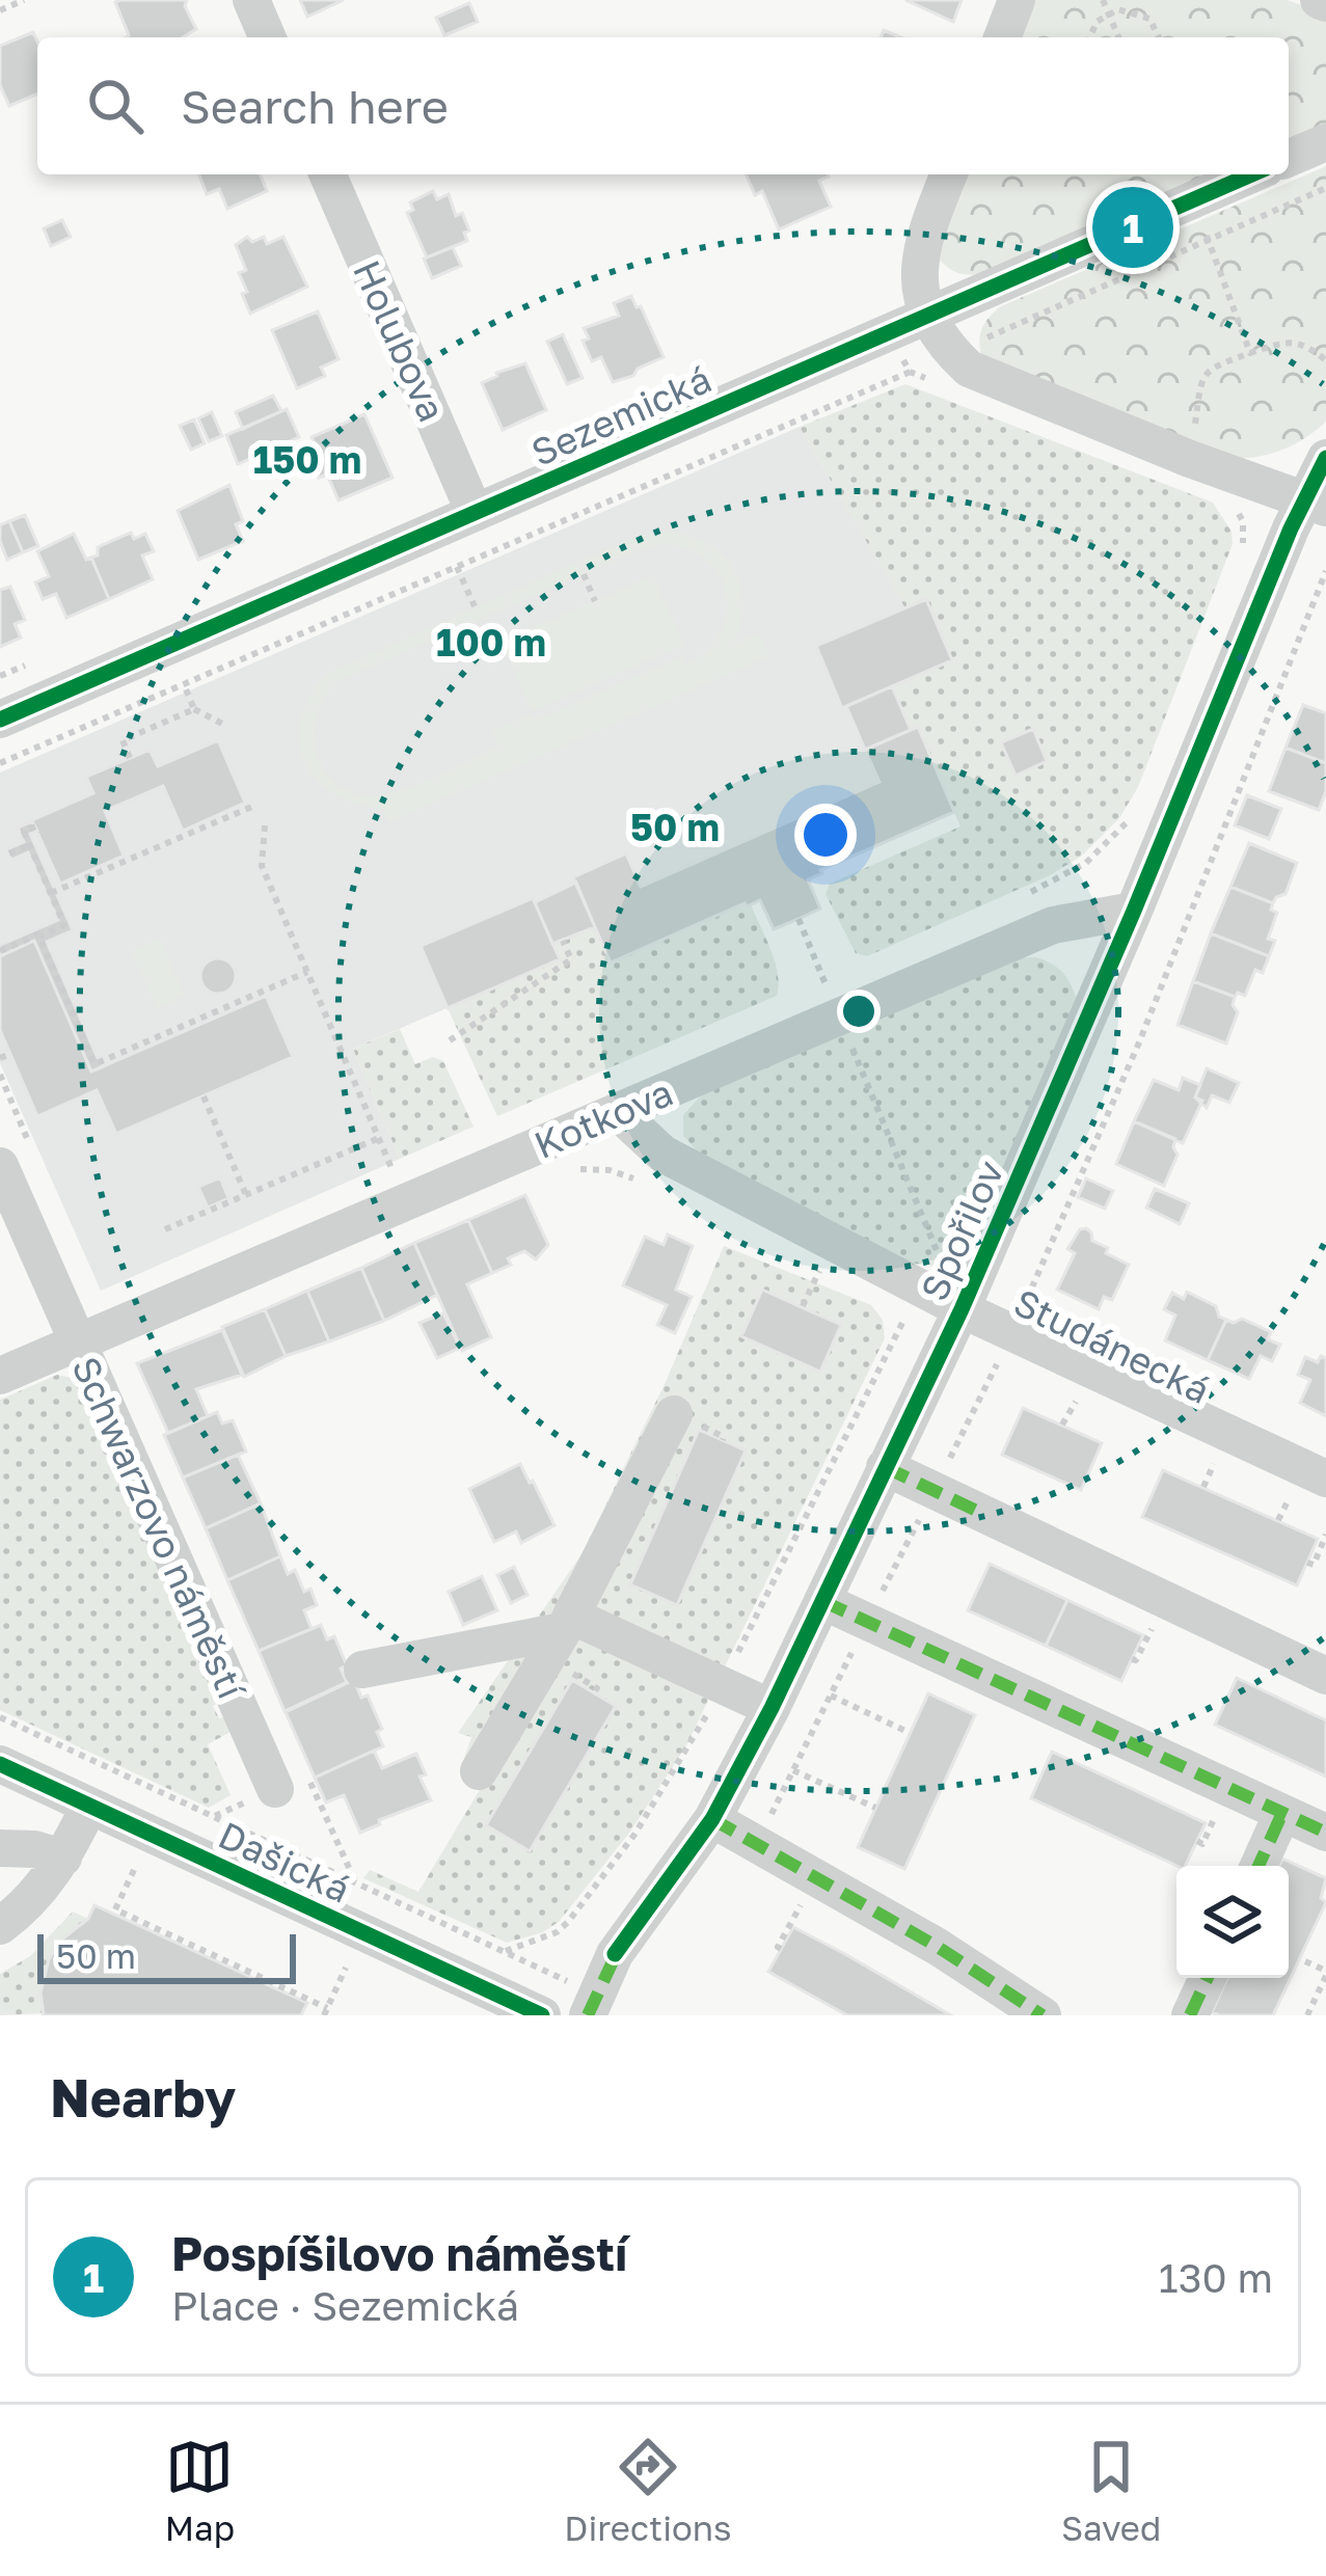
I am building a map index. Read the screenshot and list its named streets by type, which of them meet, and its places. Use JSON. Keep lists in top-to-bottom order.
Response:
{
  "streets": {
    "street": [
      "Holubova",
      "Sezemická",
      "Kotkova",
      "Spořilov",
      "Studánecká",
      "Schwarzovo náměstí",
      "Dašická"
    ]
  },
  "crossings": [
    ["Holubova", "Sezemická"],
    ["Kotkova", "Spořilov"],
    ["Kotkova", "Studánecká"],
    ["Kotkova", "Schwarzovo náměstí"],
    ["Spořilov", "Studánecká"]
  ],
  "scale_bar": "50 m",
  "page": {
    "search": "Search here",
    "pins": "1",
    "scale": "50 m",
    "heading": "Nearby",
    "list": [
      {
        "mark": "1",
        "name": "Pospíšilovo náměstí",
        "note": "Place · Sezemická",
        "value": "130 m"
      }
    ],
    "nav": ["Map", "Directions", "Saved"]
  },
  "rings": ["150 m", "100 m", "50 m"]
}
